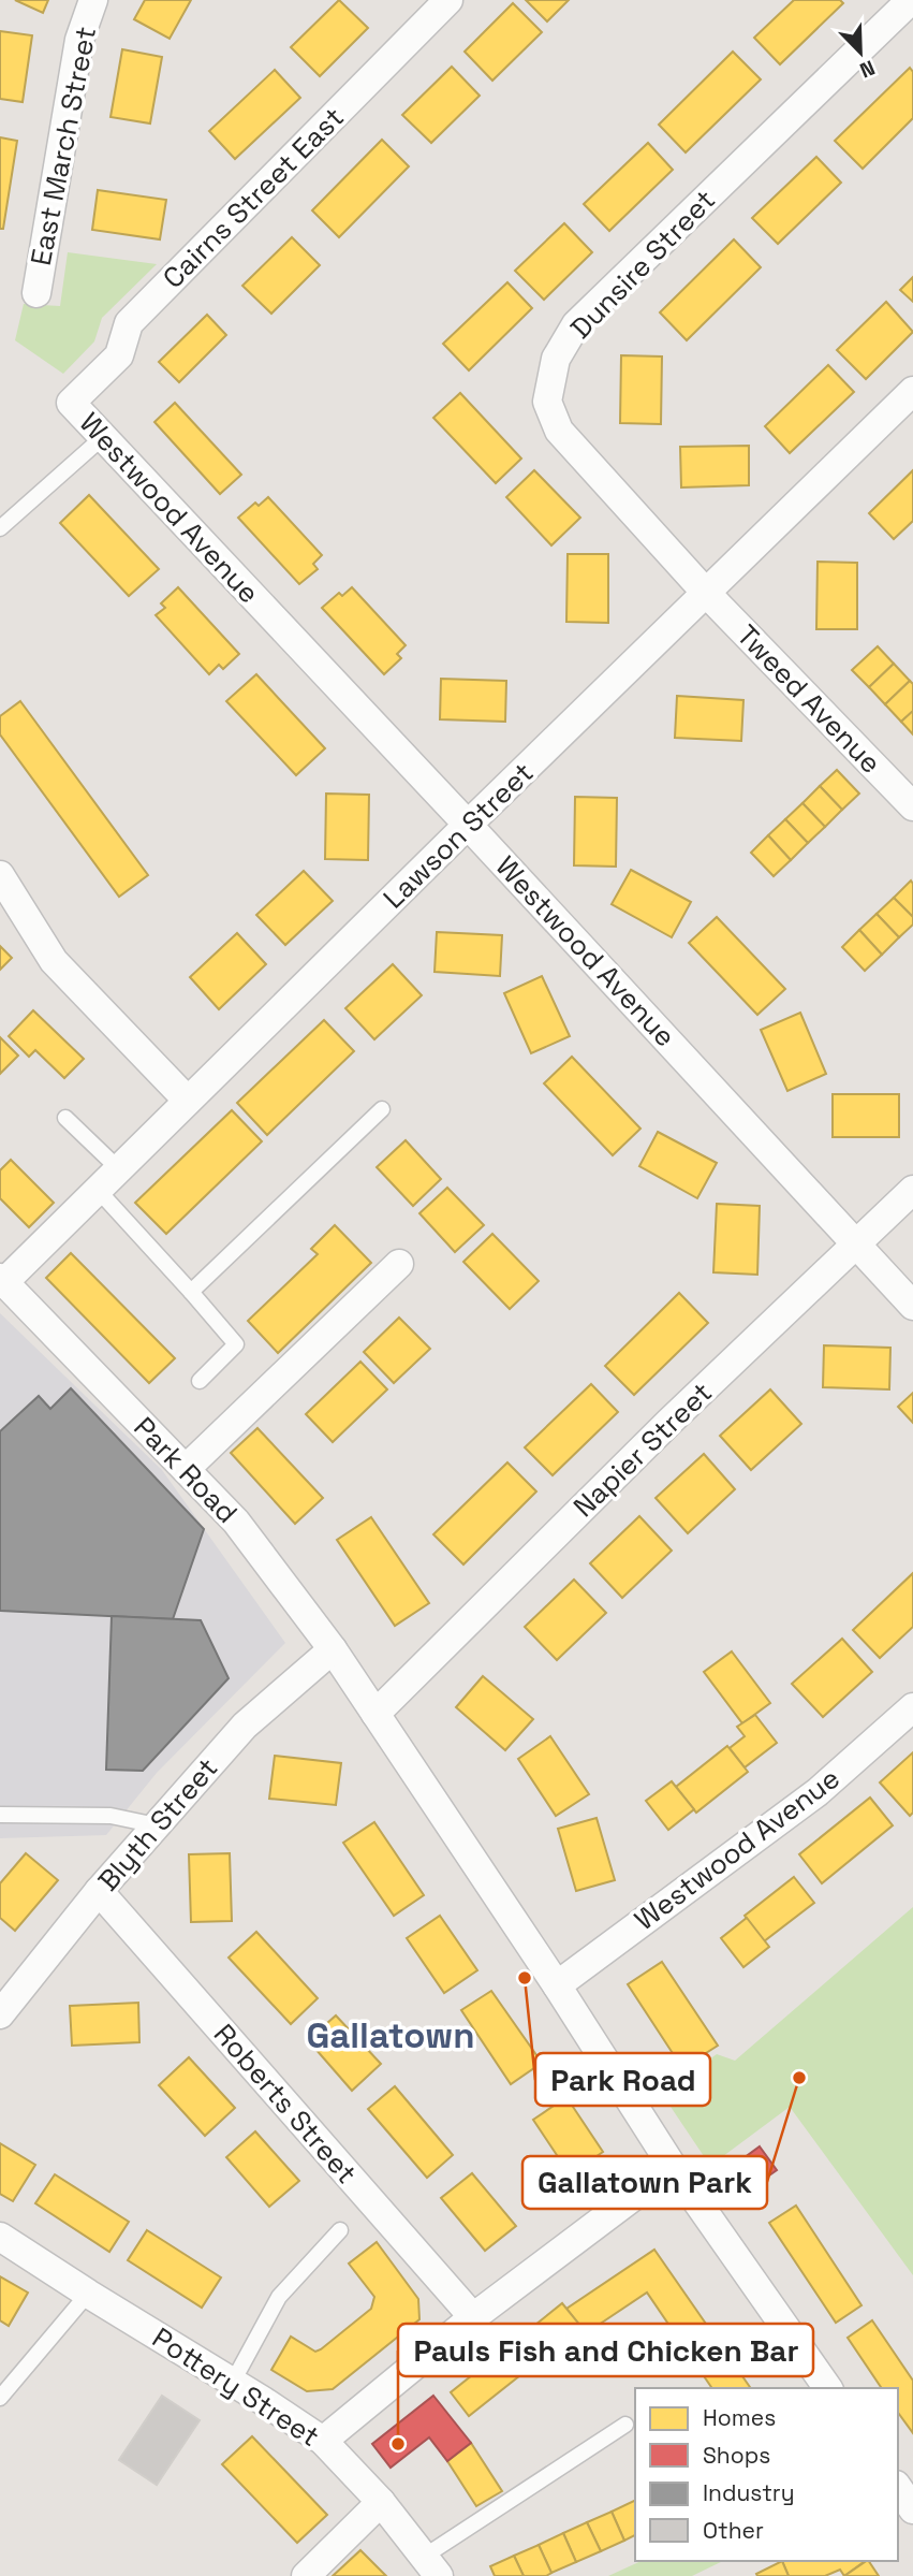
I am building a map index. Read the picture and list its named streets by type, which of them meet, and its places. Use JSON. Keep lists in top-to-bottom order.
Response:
{
  "streets": {
    "street": [
      "East March Street",
      "Cairns Street East",
      "Dunsire Street",
      "Westwood Avenue",
      "Tweed Avenue",
      "Lawson Street",
      "Napier Street",
      "Park Road",
      "Blyth Street",
      "Roberts Street",
      "Pottery Street"
    ]
  },
  "crossings": [
    ["Cairns Street East", "Westwood Avenue"],
    ["Dunsire Street", "Tweed Avenue"],
    ["Dunsire Street", "Lawson Street"],
    ["Westwood Avenue", "Lawson Street"],
    ["Westwood Avenue", "Napier Street"],
    ["Westwood Avenue", "Park Road"],
    ["Tweed Avenue", "Lawson Street"],
    ["Lawson Street", "Park Road"],
    ["Napier Street", "Park Road"],
    ["Park Road", "Blyth Street"],
    ["Blyth Street", "Roberts Street"]
  ],
  "districts": ["Gallatown"],
  "places": ["Park Road", "Gallatown Park", "Pauls Fish and Chicken Bar"],
  "legend": [
    "Homes",
    "Shops",
    "Industry",
    "Other"
  ],
  "north": "bottom right"
}
